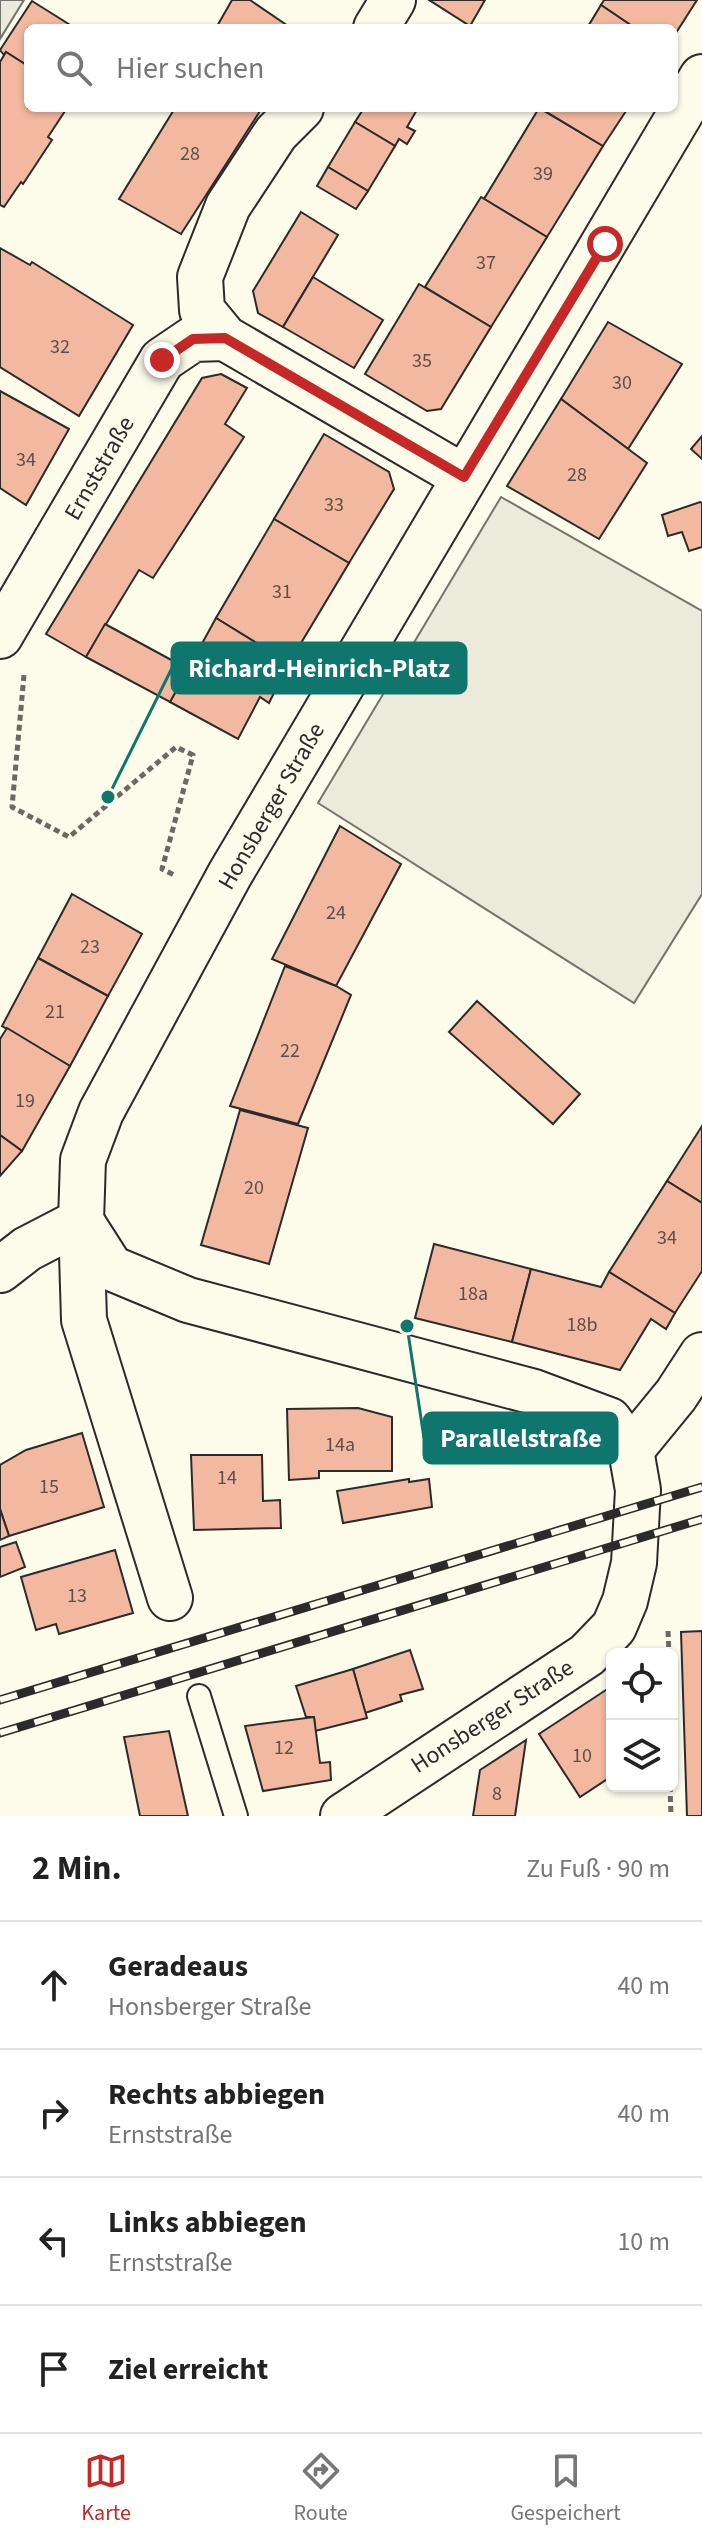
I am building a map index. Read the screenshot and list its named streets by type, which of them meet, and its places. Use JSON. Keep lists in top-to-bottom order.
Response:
{
  "streets": {
    "street": ["Ernststraße", "Honsberger Straße"]
  },
  "places": ["Richard-Heinrich-Platz", "Parallelstraße"],
  "house_numbers": [
    "28",
    "39",
    "37",
    "32",
    "35",
    "30",
    "34",
    "28",
    "33",
    "31",
    "24",
    "23",
    "21",
    "22",
    "19",
    "20",
    "34",
    "18a",
    "18b",
    "14a",
    "14",
    "15",
    "13",
    "12",
    "10",
    "8"
  ],
  "page": {
    "search": "Hier suchen",
    "heading": ["2 Min.", "Zu Fuß · 90 m"],
    "list": [
      ["Geradeaus", "Honsberger Straße", "40 m"],
      ["Rechts abbiegen", "Ernststraße", "40 m"],
      ["Links abbiegen", "Ernststraße", "10 m"],
      "Ziel erreicht"
    ],
    "nav": ["Karte", "Route", "Gespeichert"]
  }
}
